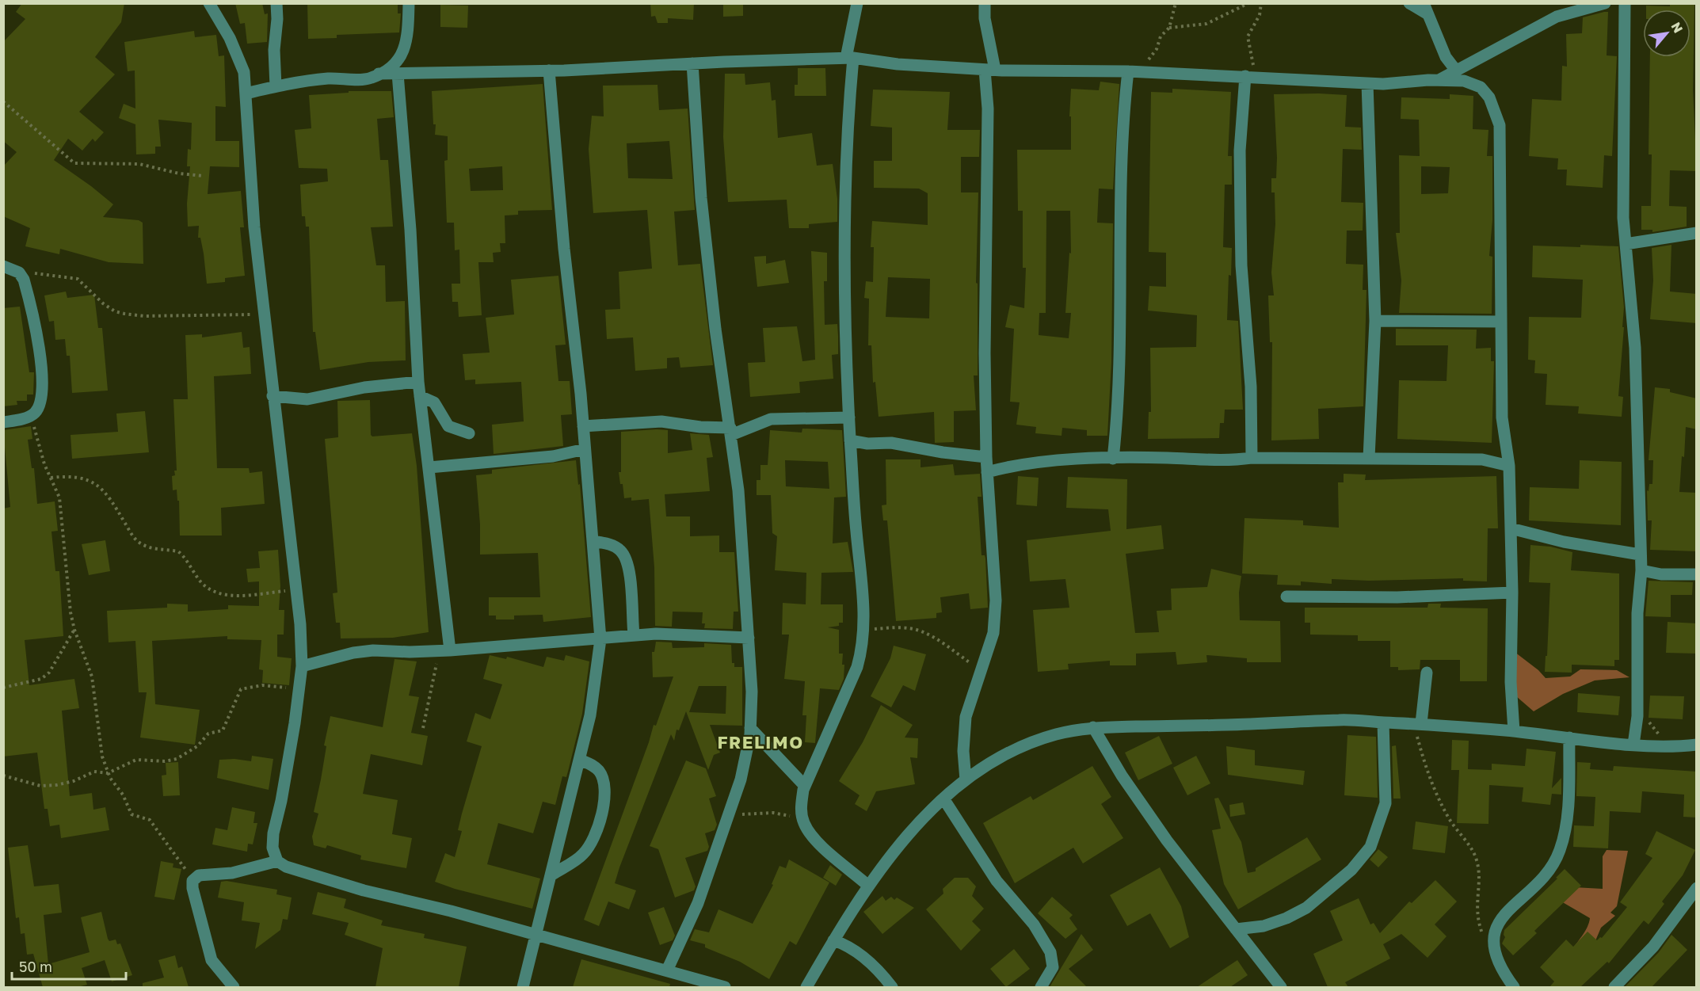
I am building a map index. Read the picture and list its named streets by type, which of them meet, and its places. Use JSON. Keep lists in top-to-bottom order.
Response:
{
  "districts": ["FRELIMO"],
  "scale_bar": "50 m",
  "north": "top right"
}
